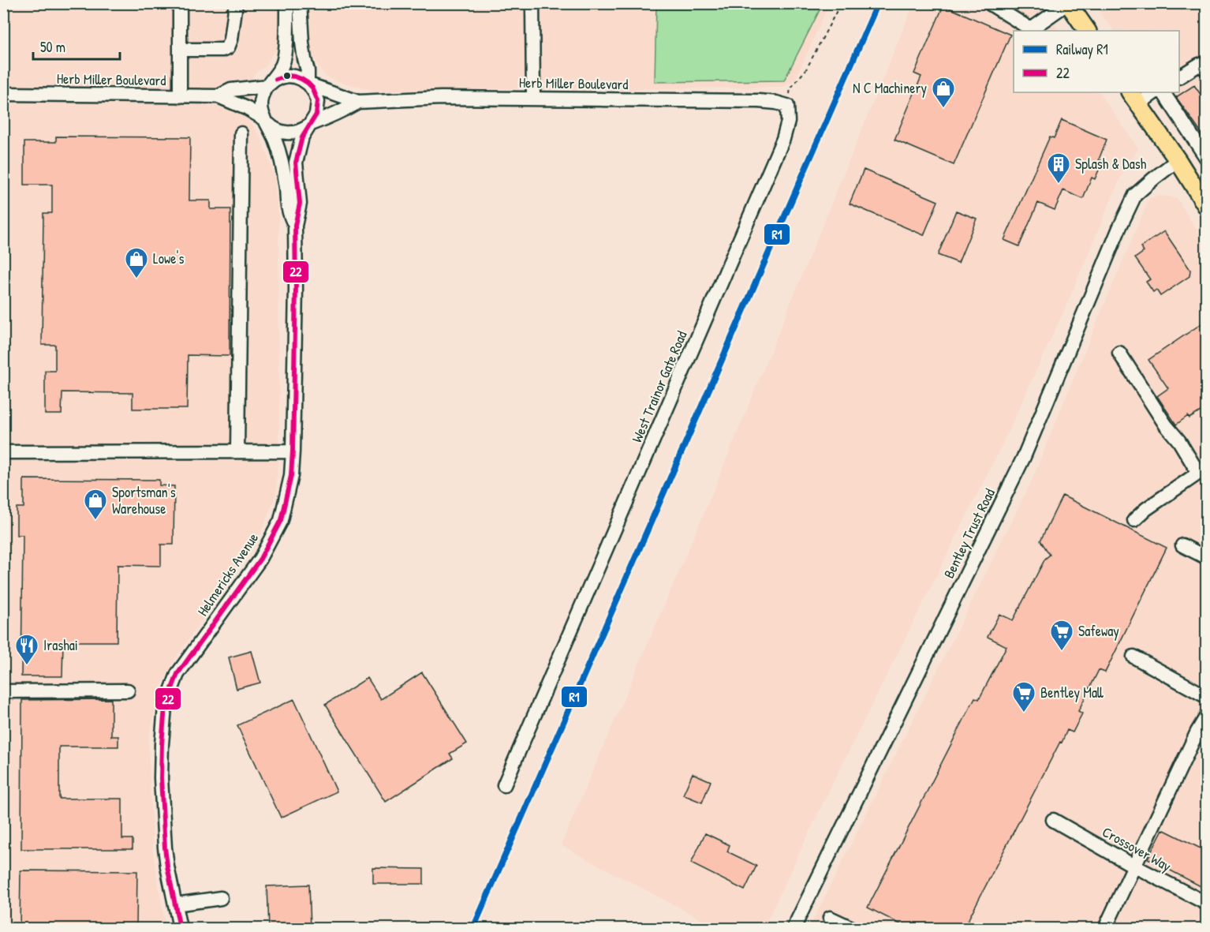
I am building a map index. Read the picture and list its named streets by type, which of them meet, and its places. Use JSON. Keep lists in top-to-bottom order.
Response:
{
  "streets": {
    "street": [
      "Herb Miller Boulevard",
      "West Trainor Gate Road",
      "Bentley Trust Road",
      "Helmericks Avenue",
      "Crossover Way"
    ]
  },
  "crossings": [
    ["Herb Miller Boulevard", "West Trainor Gate Road"],
    ["Herb Miller Boulevard", "Helmericks Avenue"]
  ],
  "places": {
    "shop": ["N C Machinery", "Lowe's", "Sportsman's Warehouse"],
    "building": ["Splash & Dash"],
    "supermarket": ["Safeway", "Bentley Mall"],
    "restaurant": ["Irashai"]
  },
  "lines": ["rail line R1", "transit line 22"],
  "legend": ["Railway R1", "22"],
  "scale_bar": "50 m"
}
